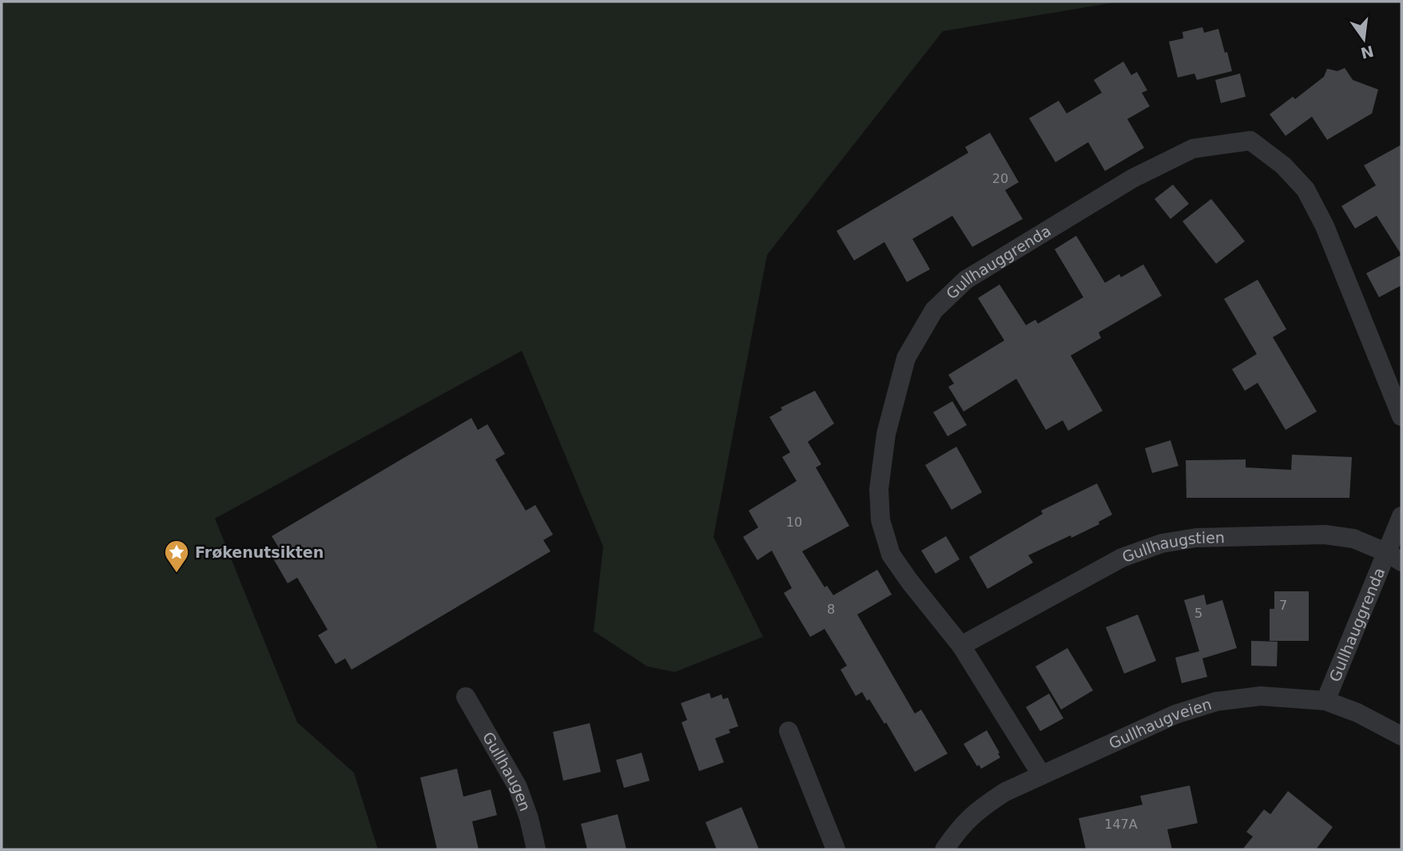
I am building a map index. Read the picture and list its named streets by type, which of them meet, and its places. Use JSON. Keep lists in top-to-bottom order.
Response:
{
  "streets": {
    "street": [
      "Gullhauggrenda",
      "Gullhaugstien",
      "Gullhaugveien",
      "Gullhaugen"
    ]
  },
  "crossings": [
    ["Gullhauggrenda", "Gullhaugstien"],
    ["Gullhauggrenda", "Gullhaugveien"]
  ],
  "places": {
    "place": ["Frøkenutsikten"]
  },
  "house_numbers": [
    "20",
    "10",
    "7",
    "8",
    "5",
    "147A"
  ],
  "north": "bottom"
}
